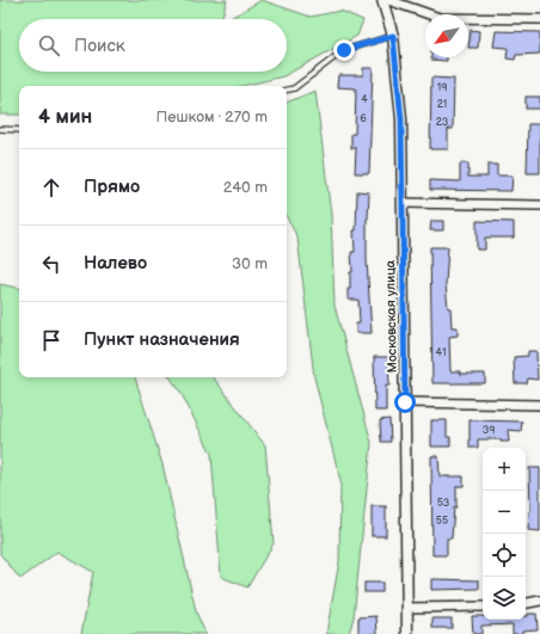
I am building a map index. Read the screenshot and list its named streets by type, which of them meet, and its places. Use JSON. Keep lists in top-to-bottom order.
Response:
{
  "streets": {
    "street": ["Московская улица"]
  },
  "house_numbers": [
    "19",
    "4",
    "21",
    "6",
    "23",
    "41",
    "39",
    "53",
    "55"
  ],
  "north": "bottom left",
  "page": {
    "search": "Поиск",
    "heading": ["4 мин", "Пешком · 270 m"],
    "list": [
      ["Прямо", "240 m"],
      ["Налево", "30 m"],
      "Пункт назначения"
    ],
    "map_buttons": ["+", "−"]
  }
}
